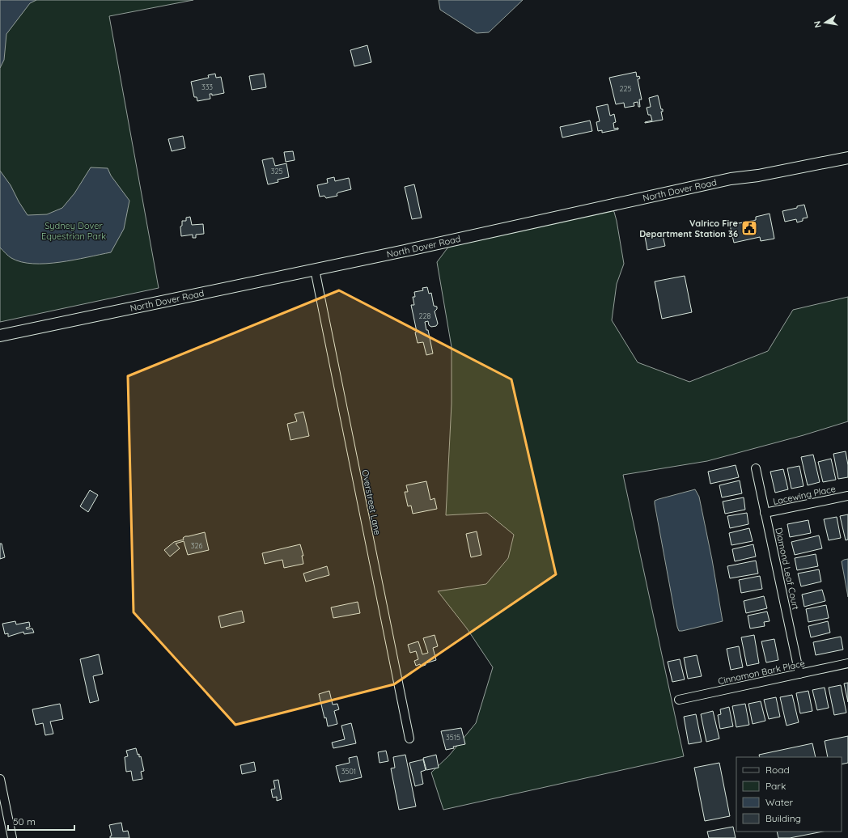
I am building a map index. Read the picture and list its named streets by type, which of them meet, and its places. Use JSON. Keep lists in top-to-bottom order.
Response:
{
  "streets": {
    "street": [
      "North Dover Road",
      "Lacewing Place",
      "Overstreet Lane",
      "Diamond Leaf Court",
      "Cinnamon Bark Place"
    ]
  },
  "crossings": [
    ["North Dover Road", "Overstreet Lane"],
    ["Lacewing Place", "Diamond Leaf Court"],
    ["Diamond Leaf Court", "Cinnamon Bark Place"]
  ],
  "parks": ["Sydney Dover Equestrian Park"],
  "places": {
    "public building": ["Valrico Fire Department Station 36"]
  },
  "house_numbers": [
    "333",
    "225",
    "325",
    "228",
    "326",
    "3515",
    "3501"
  ],
  "legend": [
    "Road",
    "Park",
    "Water",
    "Building"
  ],
  "scale_bar": "50 m",
  "north": "left"
}
